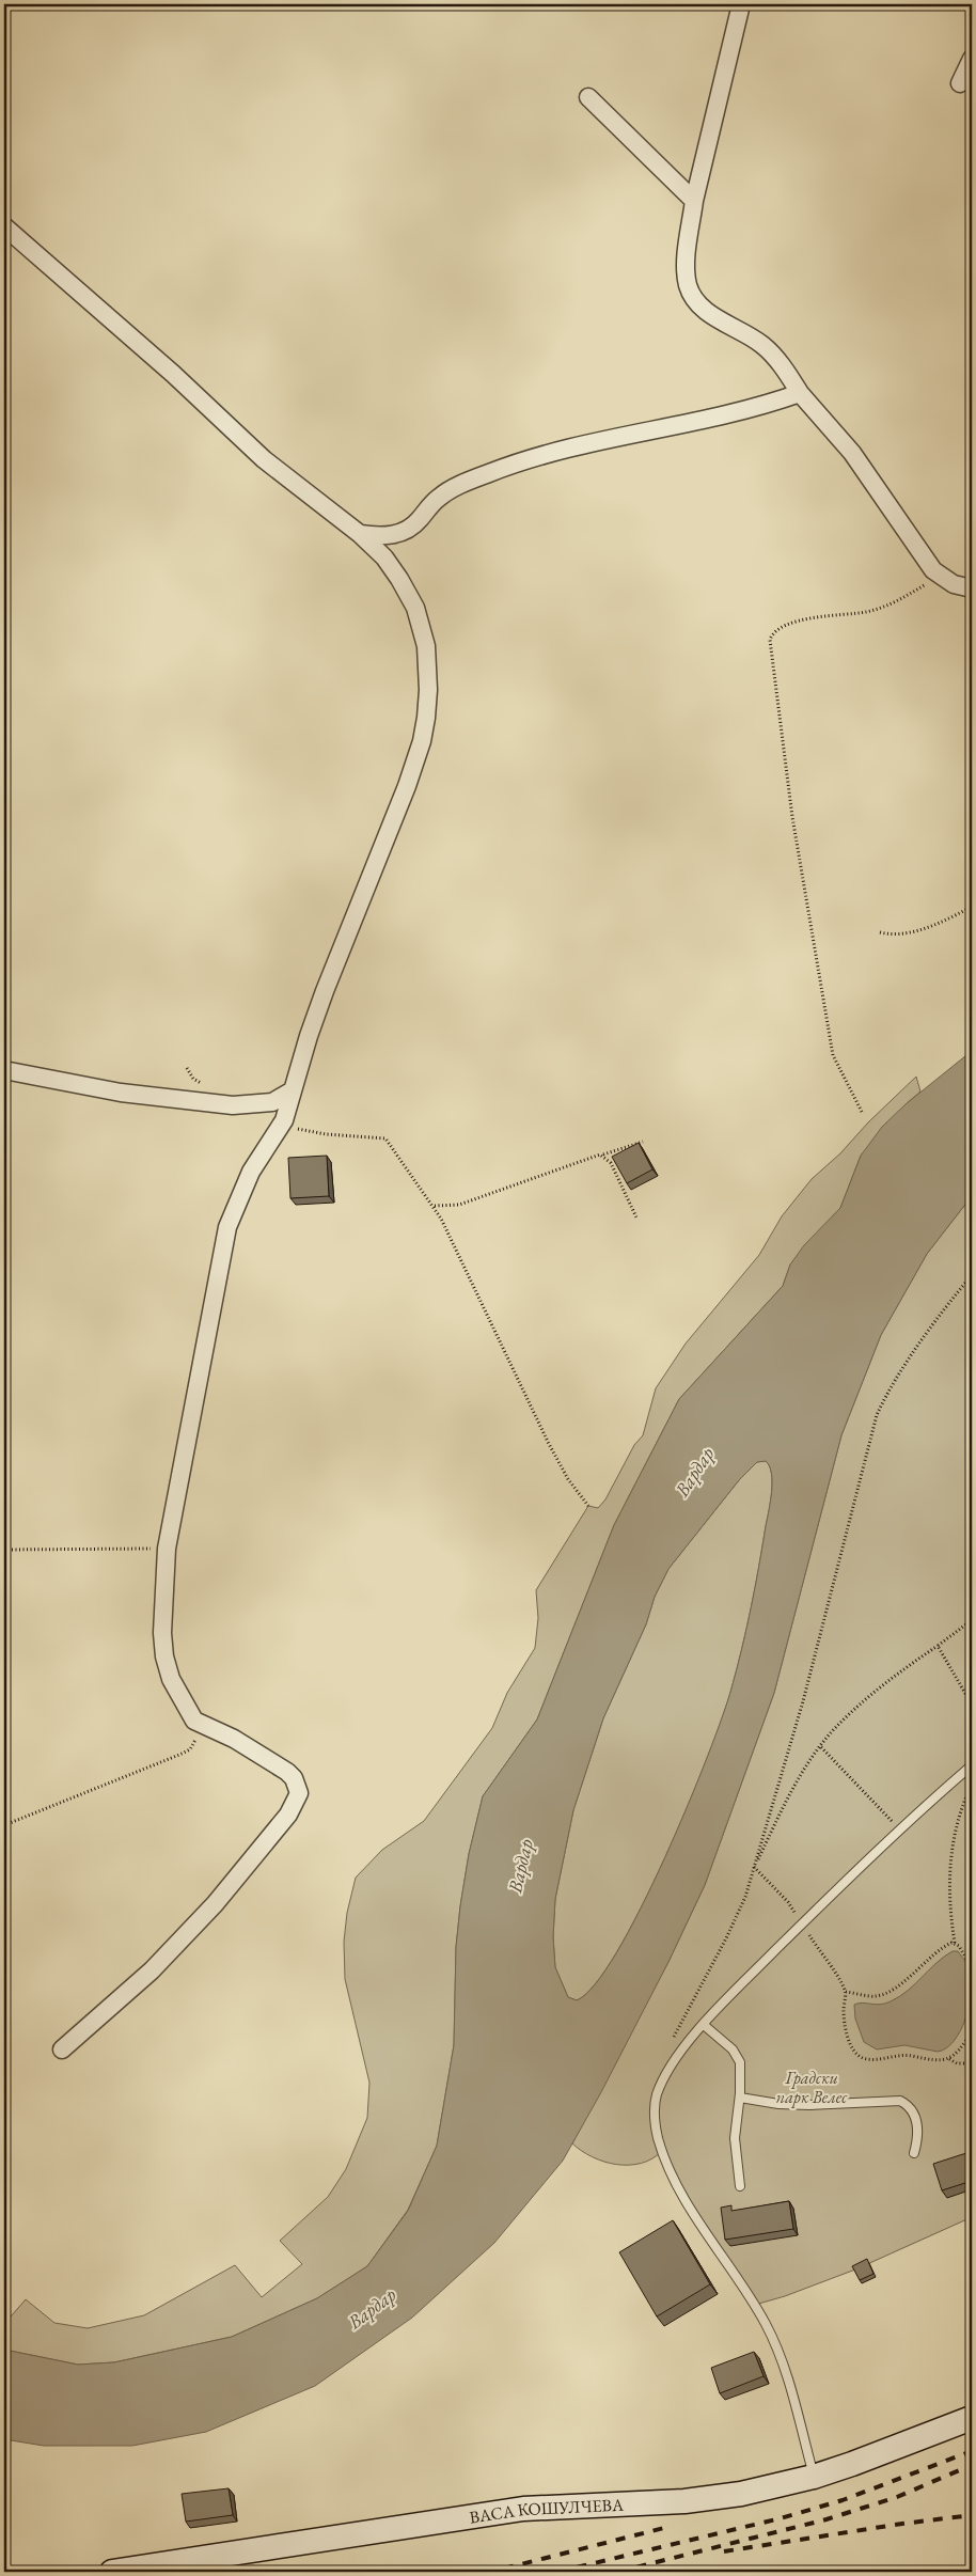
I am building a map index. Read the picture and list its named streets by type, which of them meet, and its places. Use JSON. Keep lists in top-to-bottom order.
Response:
{
  "streets": {
    "main road": ["ВАСА КОШУЛЧЕВА"]
  },
  "water": ["Вардар"],
  "parks": ["Градски парк Велес"]
}
